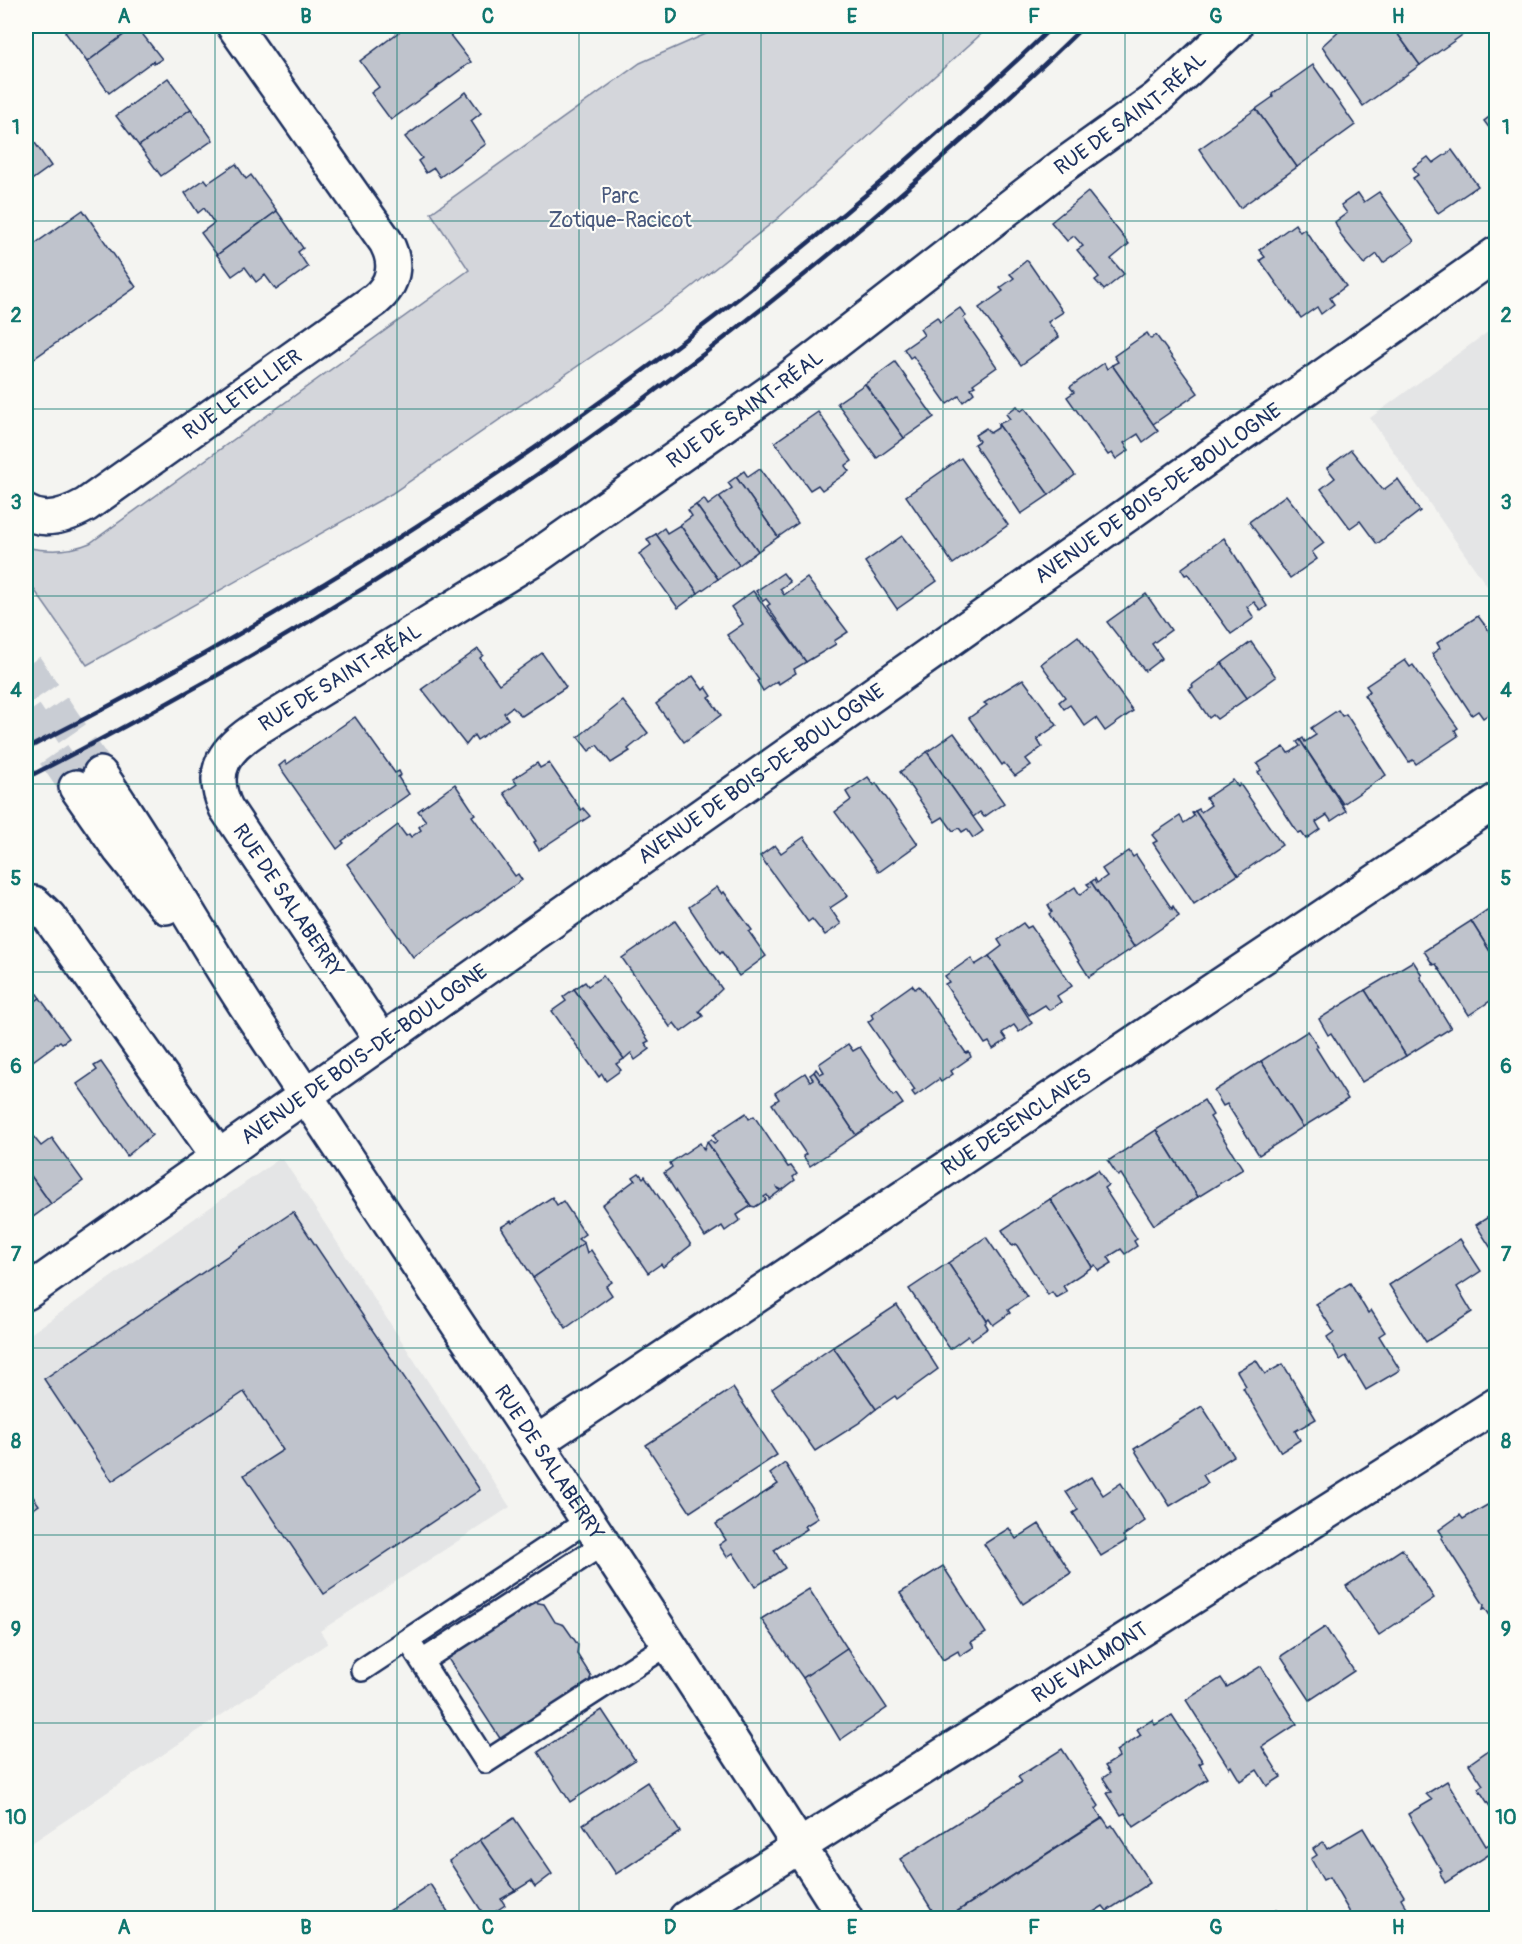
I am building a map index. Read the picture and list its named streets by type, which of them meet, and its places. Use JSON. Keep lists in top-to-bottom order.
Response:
{
  "streets": {
    "street": [
      "RUE DE SAINT-RÉAL",
      "RUE LETELLIER",
      "AVENUE DE BOIS-DE-BOULOGNE",
      "RUE DE SALABERRY",
      "RUE DESENCLAVES",
      "RUE VALMONT"
    ]
  },
  "crossings": [
    ["RUE DE SAINT-RÉAL", "RUE DE SALABERRY"],
    ["AVENUE DE BOIS-DE-BOULOGNE", "RUE DE SALABERRY"],
    ["RUE DE SALABERRY", "RUE DESENCLAVES"],
    ["RUE DE SALABERRY", "RUE VALMONT"]
  ],
  "parks": ["Parc Zotique-Racicot"],
  "grid": {
    "columns": [
      "A",
      "B",
      "C",
      "D",
      "E",
      "F",
      "G",
      "H"
    ],
    "rows": [
      "1",
      "2",
      "3",
      "4",
      "5",
      "6",
      "7",
      "8",
      "9",
      "10"
    ]
  }
}
